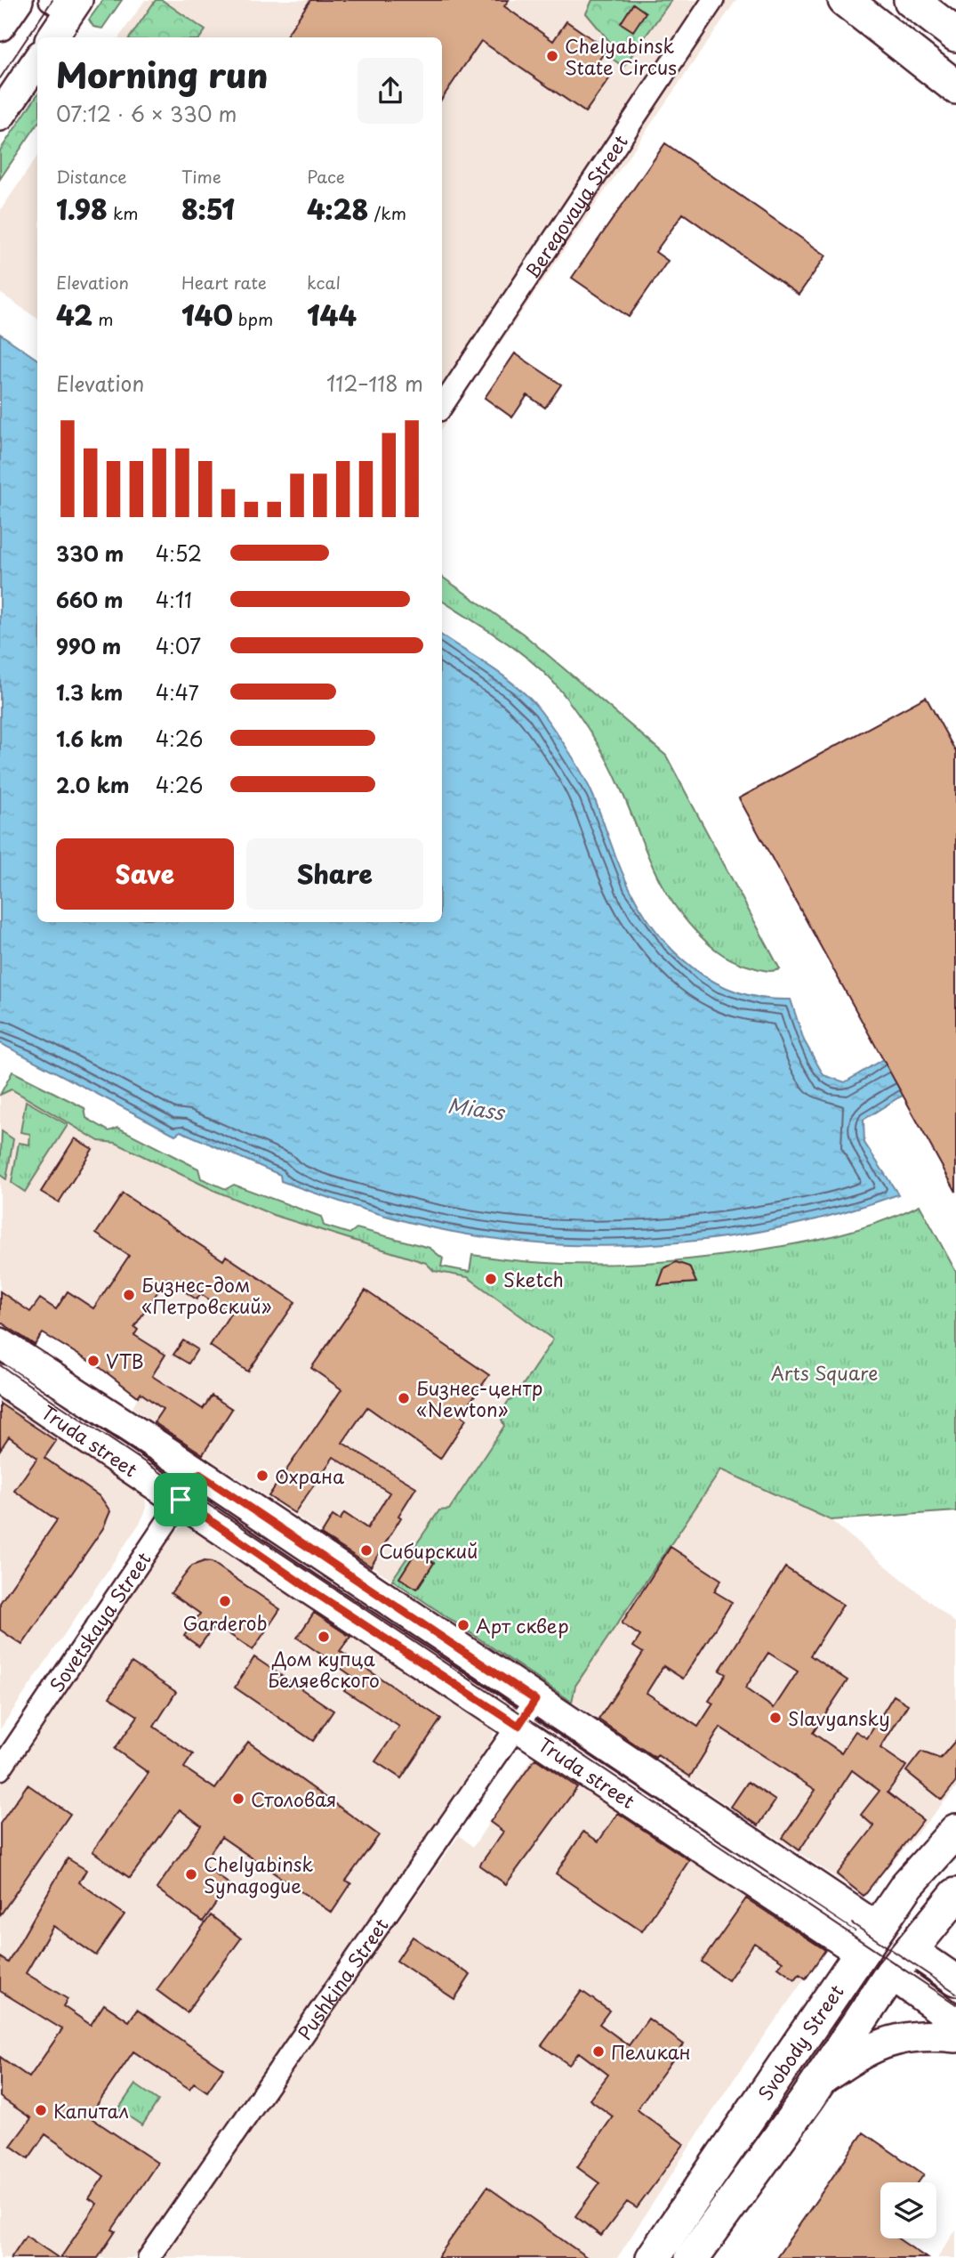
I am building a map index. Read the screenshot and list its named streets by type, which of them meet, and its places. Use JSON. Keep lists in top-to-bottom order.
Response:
{
  "streets": {
    "main road": ["Truda street", "Svobody Street"],
    "street": ["Beregovaya Street", "Sovetskaya Street", "Pushkina Street"]
  },
  "crossings": [
    ["Truda street", "Sovetskaya Street"],
    ["Truda street", "Pushkina Street"],
    ["Truda street", "Svobody Street"]
  ],
  "water": ["Miass"],
  "parks": ["Arts Square"],
  "places": [
    "Chelyabinsk State Circus",
    "Sketch",
    "Бизнес-дом «Петровский»",
    "VTB",
    "Бизнес-центр «Newton»",
    "Охрана",
    "Сибирский",
    "Garderob",
    "Арт сквер",
    "Дом купца Беляевского",
    "Slavyansky",
    "Столовая",
    "Chelyabinsk Synagogue",
    "Пеликан",
    "Капитал"
  ],
  "page": {
    "heading": ["Morning run", "07:12 · 6 × 330 m"],
    "stats": [
      ["Distance", "1.98 km"],
      ["Time", "8:51"],
      ["Pace", "4:28 /km"],
      ["Elevation", "42 m"],
      ["Heart rate", "140 bpm"],
      ["kcal", "144"]
    ],
    "chart": ["Elevation", "112–118 m"],
    "list": [
      {
        "name": "330 m",
        "note": "4:52"
      },
      {
        "name": "660 m",
        "note": "4:11"
      },
      {
        "name": "990 m",
        "note": "4:07"
      },
      {
        "name": "1.3 km",
        "note": "4:47"
      },
      {
        "name": "1.6 km",
        "note": "4:26"
      },
      {
        "name": "2.0 km",
        "note": "4:26"
      }
    ],
    "buttons": ["Save", "Share"]
  }
}
